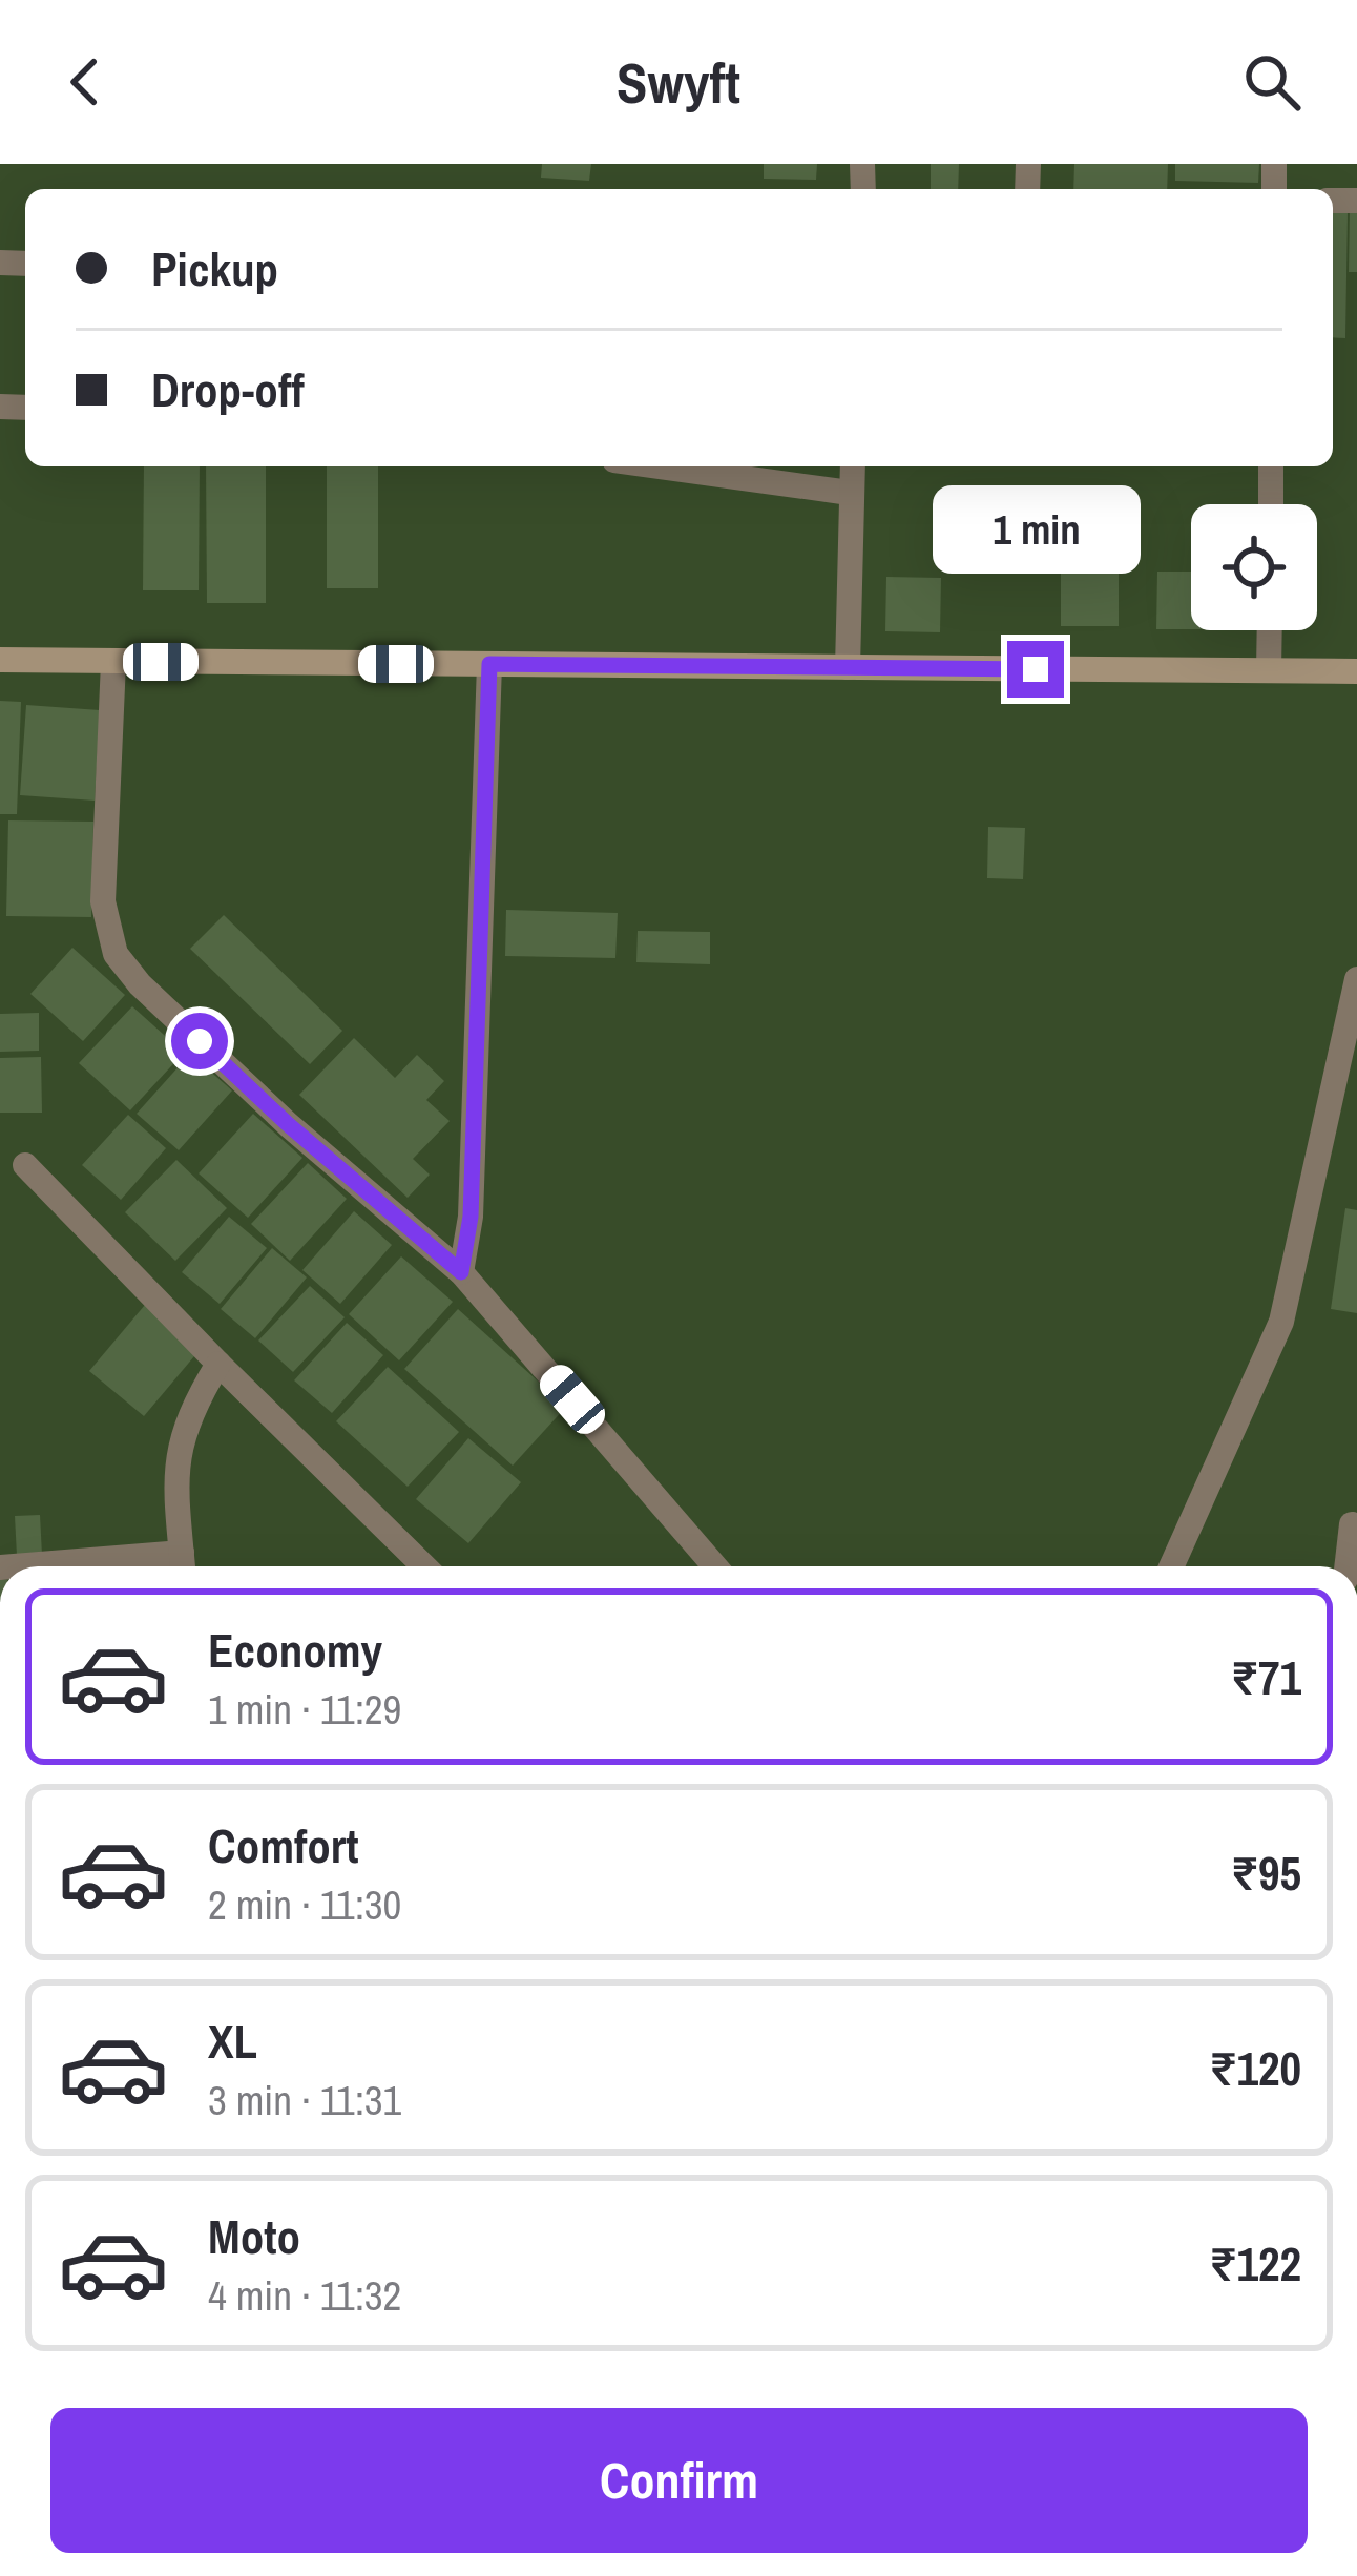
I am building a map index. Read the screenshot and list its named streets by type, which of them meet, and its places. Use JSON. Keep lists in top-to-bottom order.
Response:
{
  "page": {
    "header": "Swyft",
    "banner": ["Pickup", "Drop-off"],
    "bubble": "1 min",
    "list": [
      {
        "name": "Economy",
        "note": "1 min · 11:29",
        "value": "₹71"
      },
      {
        "name": "Comfort",
        "note": "2 min · 11:30",
        "value": "₹95"
      },
      {
        "name": "XL",
        "note": "3 min · 11:31",
        "value": "₹120"
      },
      {
        "name": "Moto",
        "note": "4 min · 11:32",
        "value": "₹122"
      }
    ],
    "buttons": "Confirm"
  }
}
